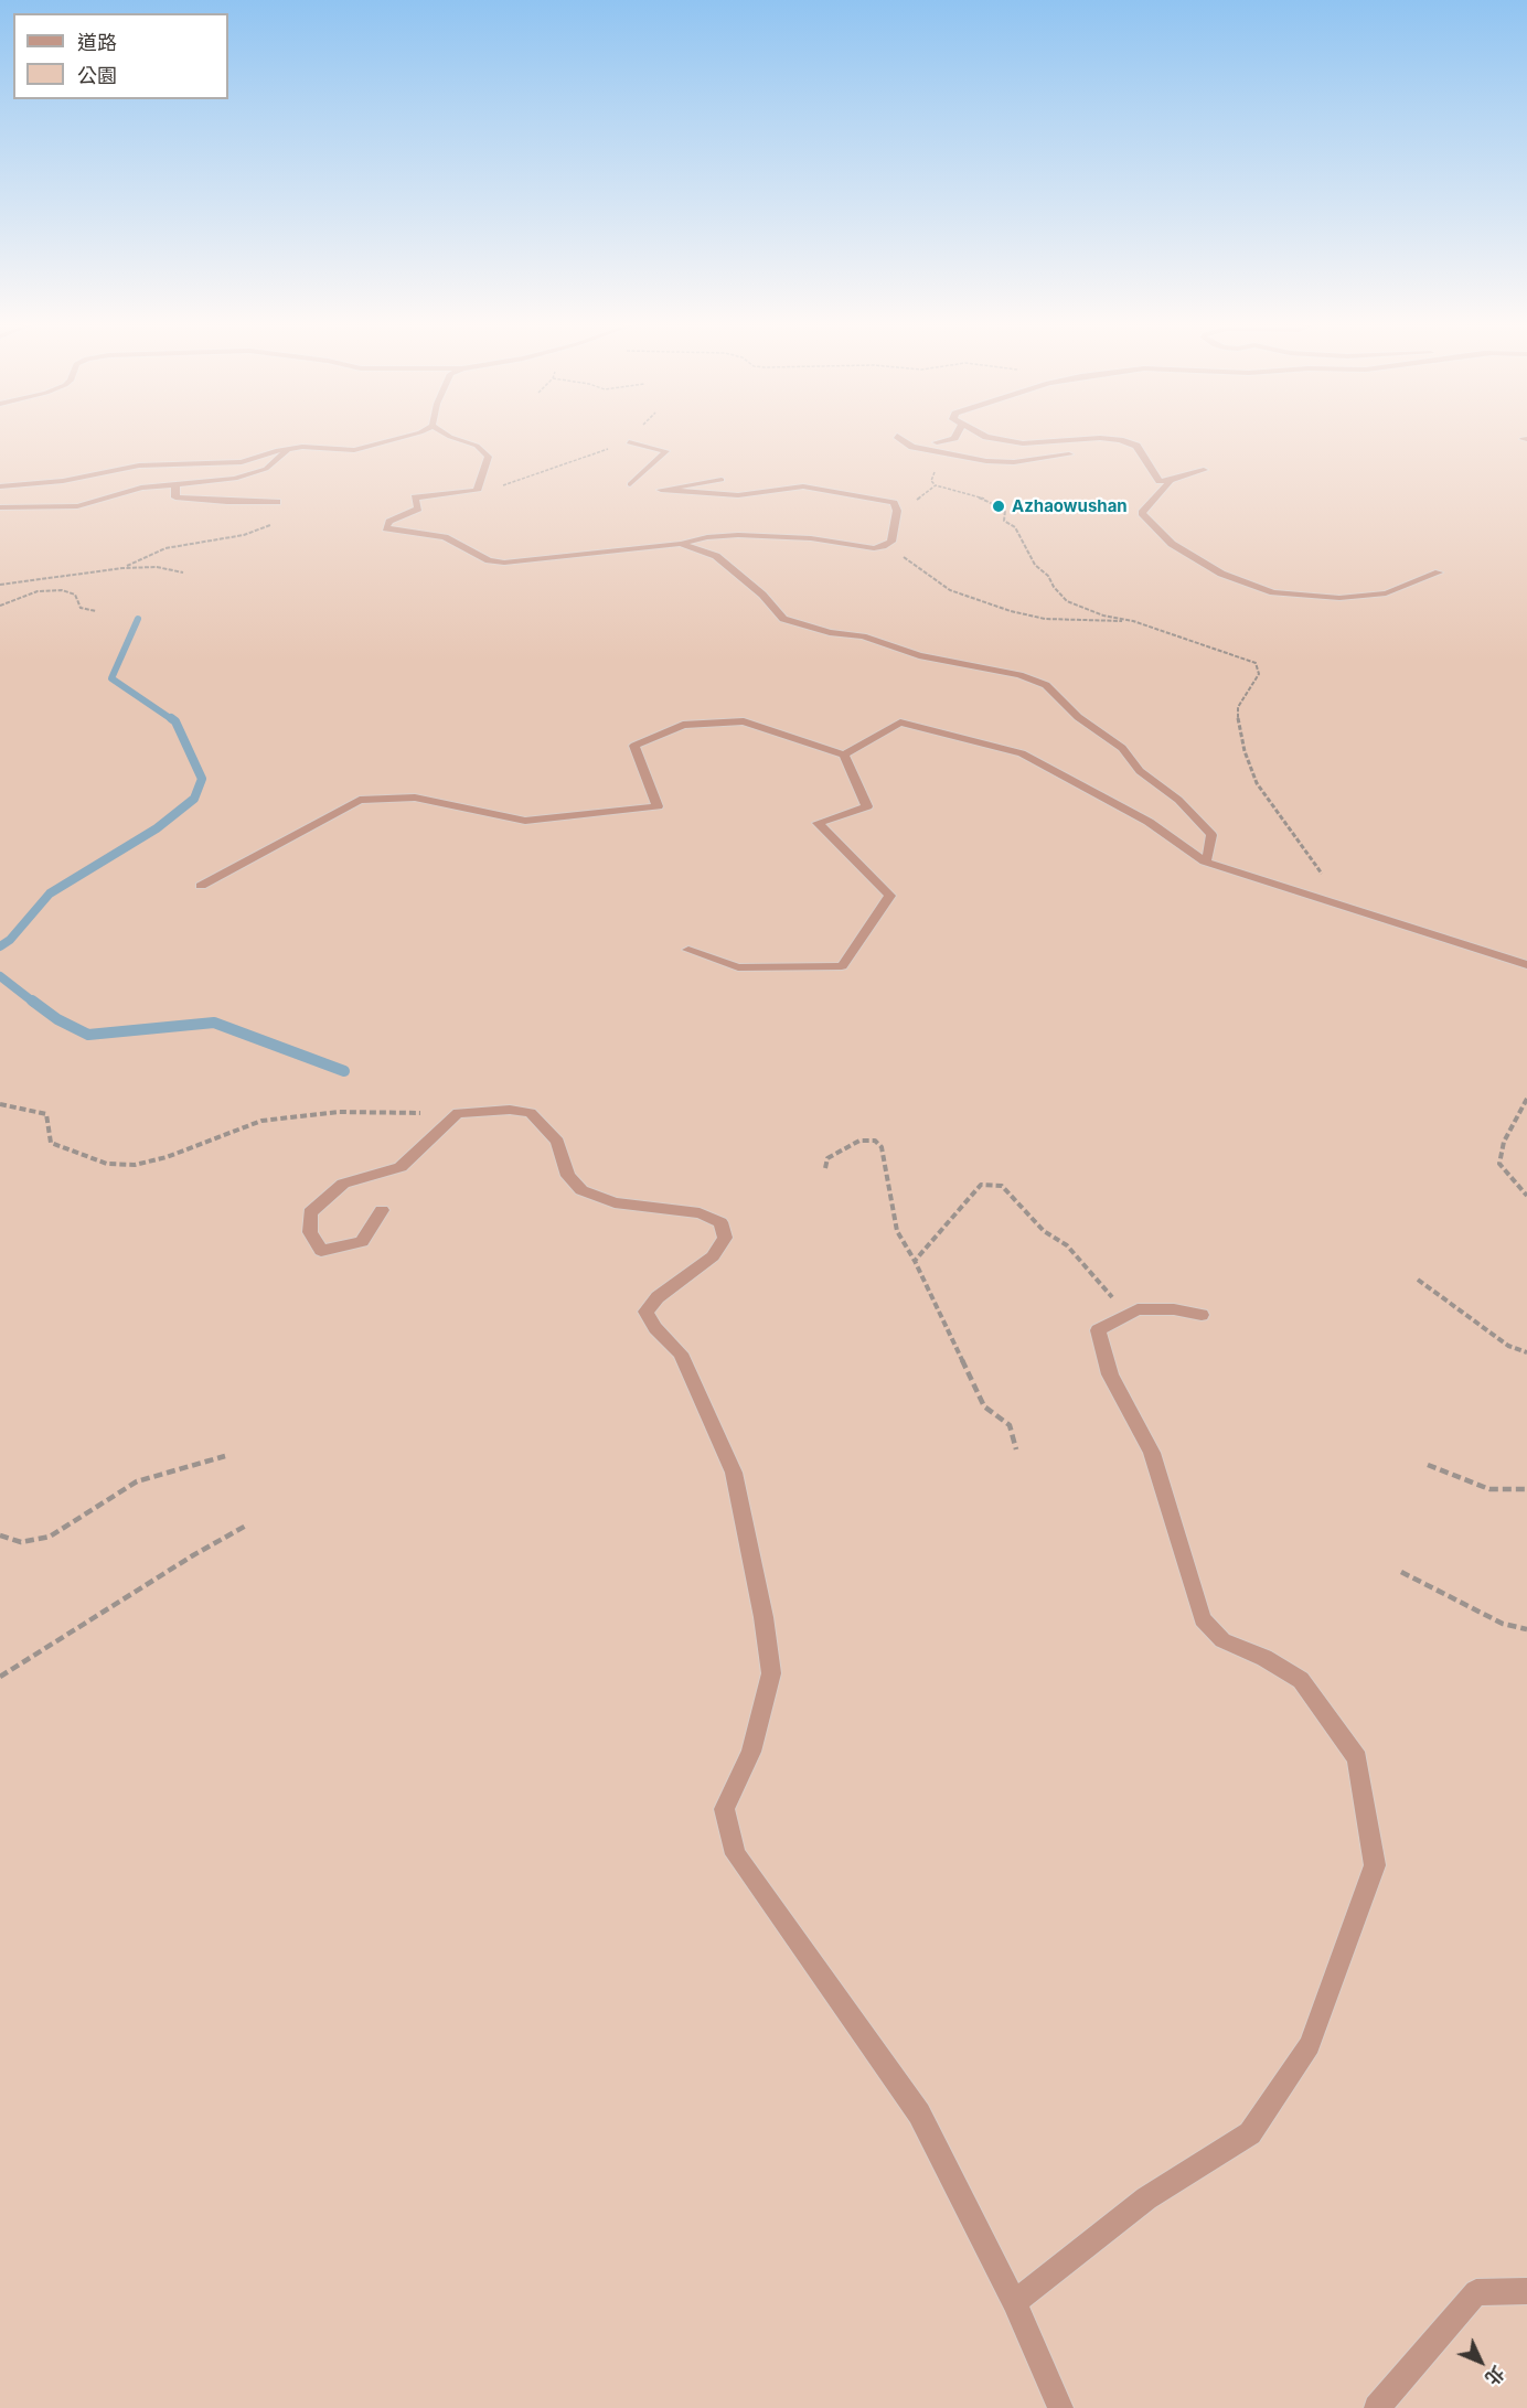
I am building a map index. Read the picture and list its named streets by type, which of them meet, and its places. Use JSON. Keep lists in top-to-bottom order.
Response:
{
  "places": ["Azhaowushan"],
  "legend": ["道路", "公園"],
  "north": "bottom right"
}
